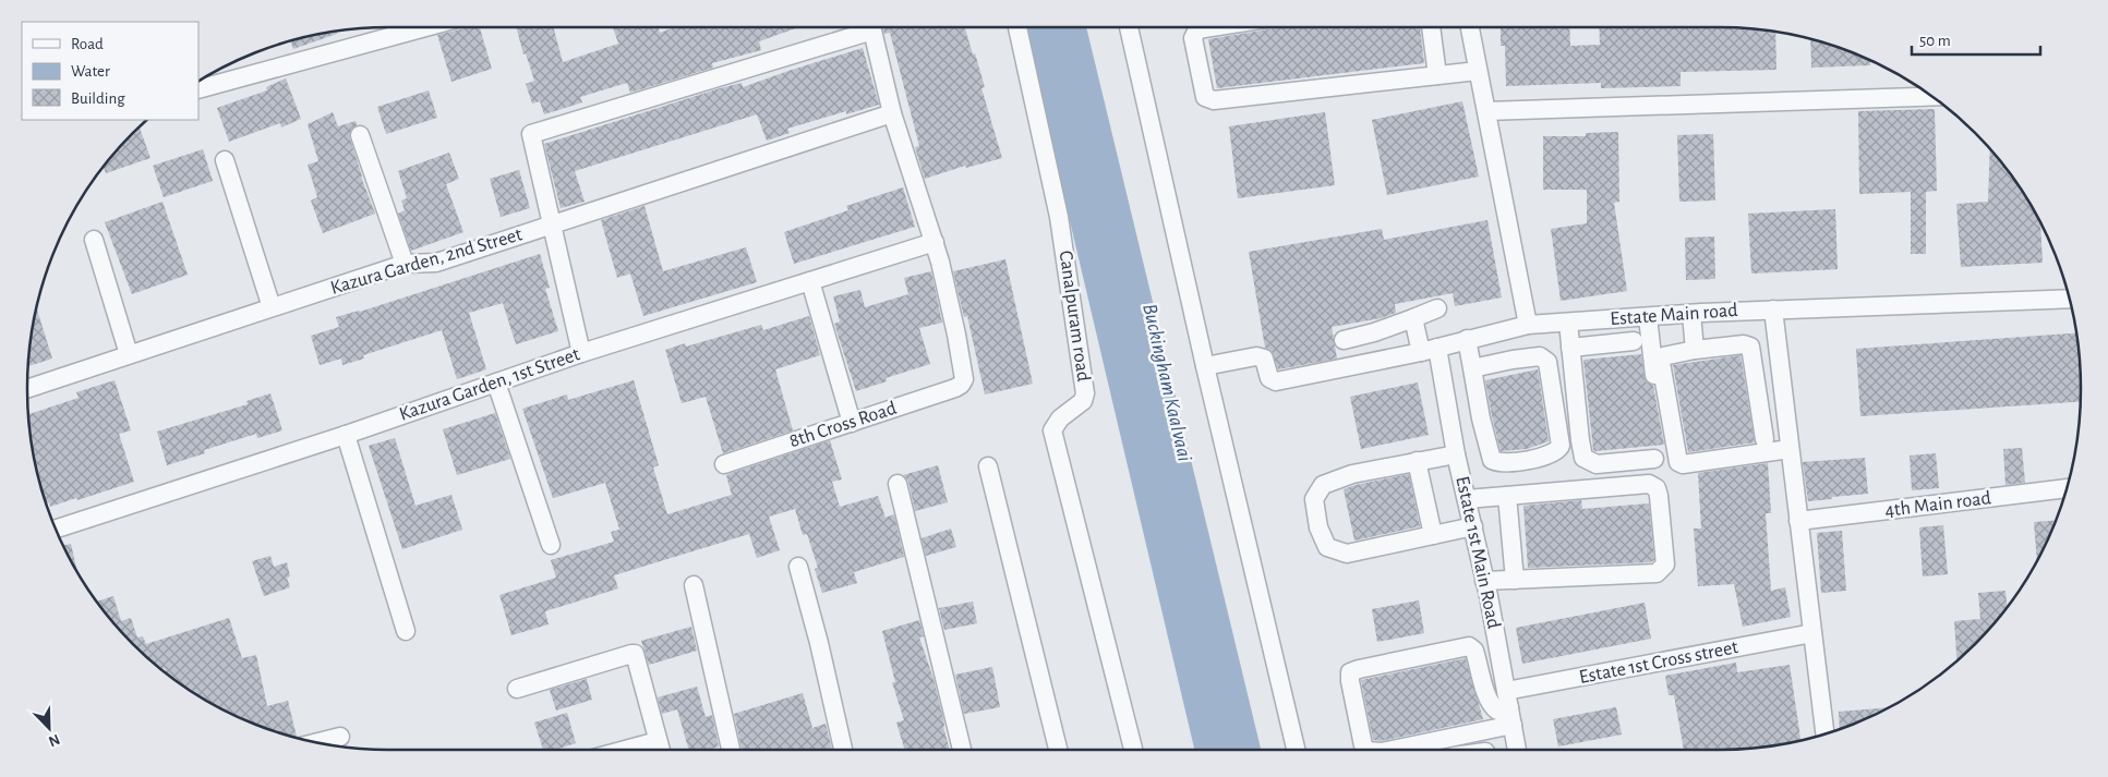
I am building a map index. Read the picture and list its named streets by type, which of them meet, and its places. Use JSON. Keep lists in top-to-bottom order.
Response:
{
  "streets": {
    "street": [
      "Kazura Garden, 2nd Street",
      "Estate Main road",
      "Canalpuram road",
      "Kazura Garden, 1st Street",
      "8th Cross Road",
      "4th Main road",
      "Estate 1st Main Road",
      "Estate 1st Cross street"
    ]
  },
  "crossings": [
    ["Estate Main road", "Estate 1st Main Road"],
    ["Kazura Garden, 1st Street", "8th Cross Road"],
    ["Estate 1st Main Road", "Estate 1st Cross street"]
  ],
  "water": ["Buckingham Kaalvaai"],
  "legend": ["Road", "Water", "Building"],
  "scale_bar": "50 m",
  "north": "bottom right"
}
